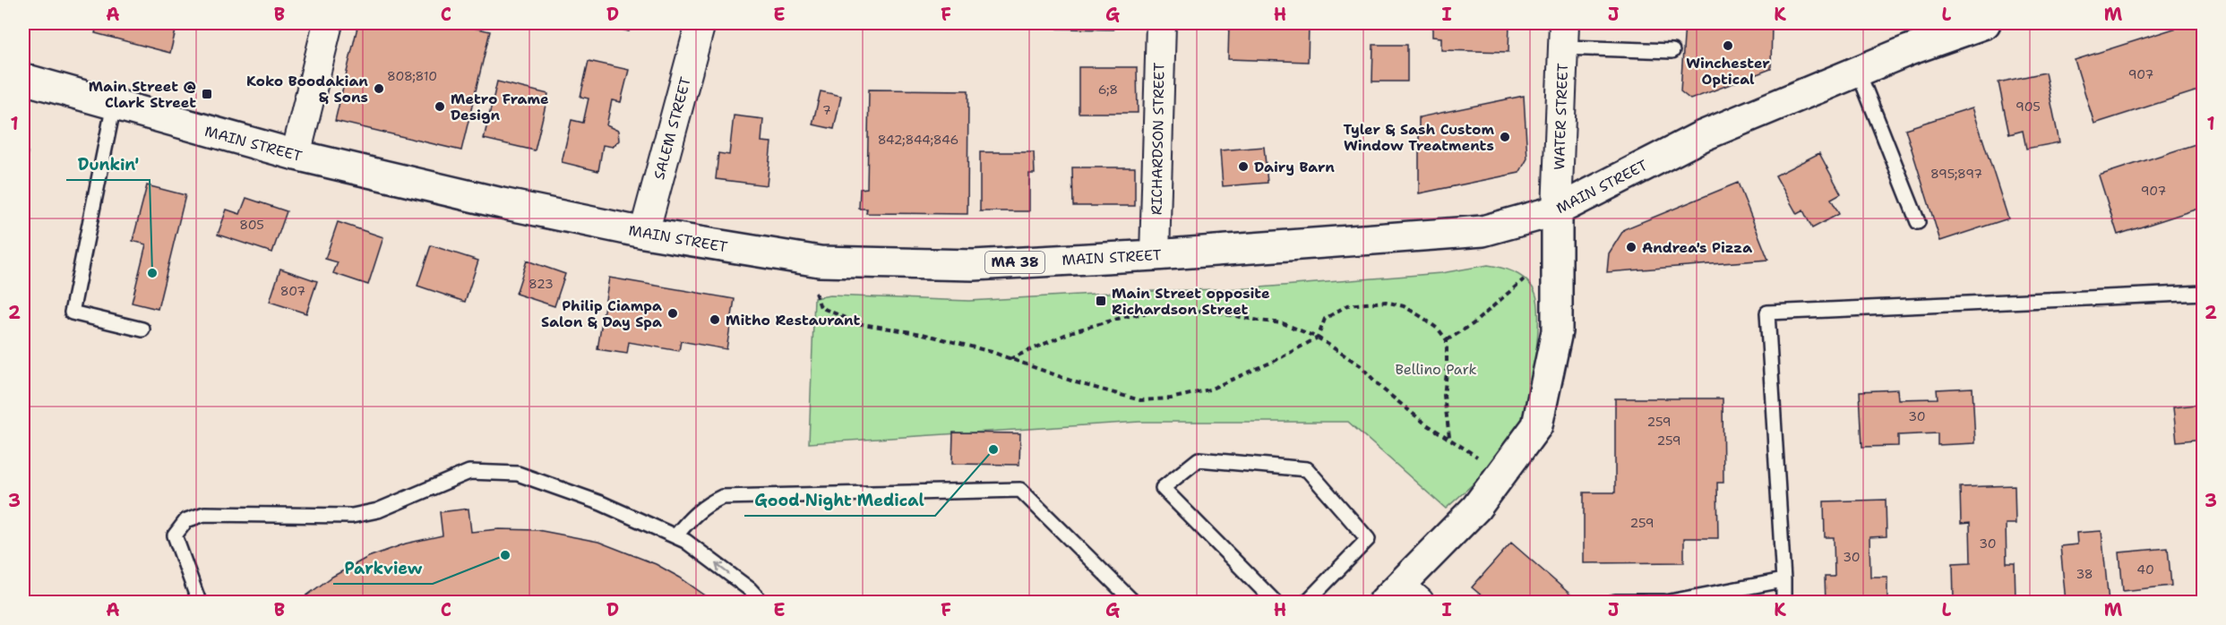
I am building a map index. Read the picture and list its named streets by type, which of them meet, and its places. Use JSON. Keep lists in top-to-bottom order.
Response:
{
  "streets": {
    "main road": ["MAIN STREET", "MA 38"],
    "street": ["WATER STREET", "SALEM STREET", "RICHARDSON STREET"]
  },
  "crossings": [
    ["WATER STREET", "MAIN STREET"],
    ["SALEM STREET", "MAIN STREET"],
    ["RICHARDSON STREET", "MAIN STREET"]
  ],
  "parks": ["Bellino Park"],
  "places": {
    "other": [
      "Winchester Optical",
      "Koko Boodakian & Sons",
      "Metro Frame Design",
      "Tyler & Sash Custom Window Treatments",
      "Dairy Barn",
      "Andrea's Pizza",
      "Dunkin'",
      "Philip Ciampa Salon & Day Spa",
      "Mitho Restaurant",
      "Good Night Medical",
      "Parkview"
    ],
    "transit": ["Main Street @ Clark Street", "Main Street opposite Richardson Street"]
  },
  "house_numbers": [
    "907",
    "808;810",
    "6;8",
    "905",
    "7",
    "842;844;846",
    "895;897",
    "907",
    "805",
    "823",
    "807",
    "30",
    "259",
    "259",
    "259",
    "30",
    "30",
    "40",
    "38"
  ],
  "grid": {
    "columns": [
      "A",
      "B",
      "C",
      "D",
      "E",
      "F",
      "G",
      "H",
      "I",
      "J",
      "K",
      "L",
      "M"
    ],
    "rows": ["1", "2", "3"]
  }
}
